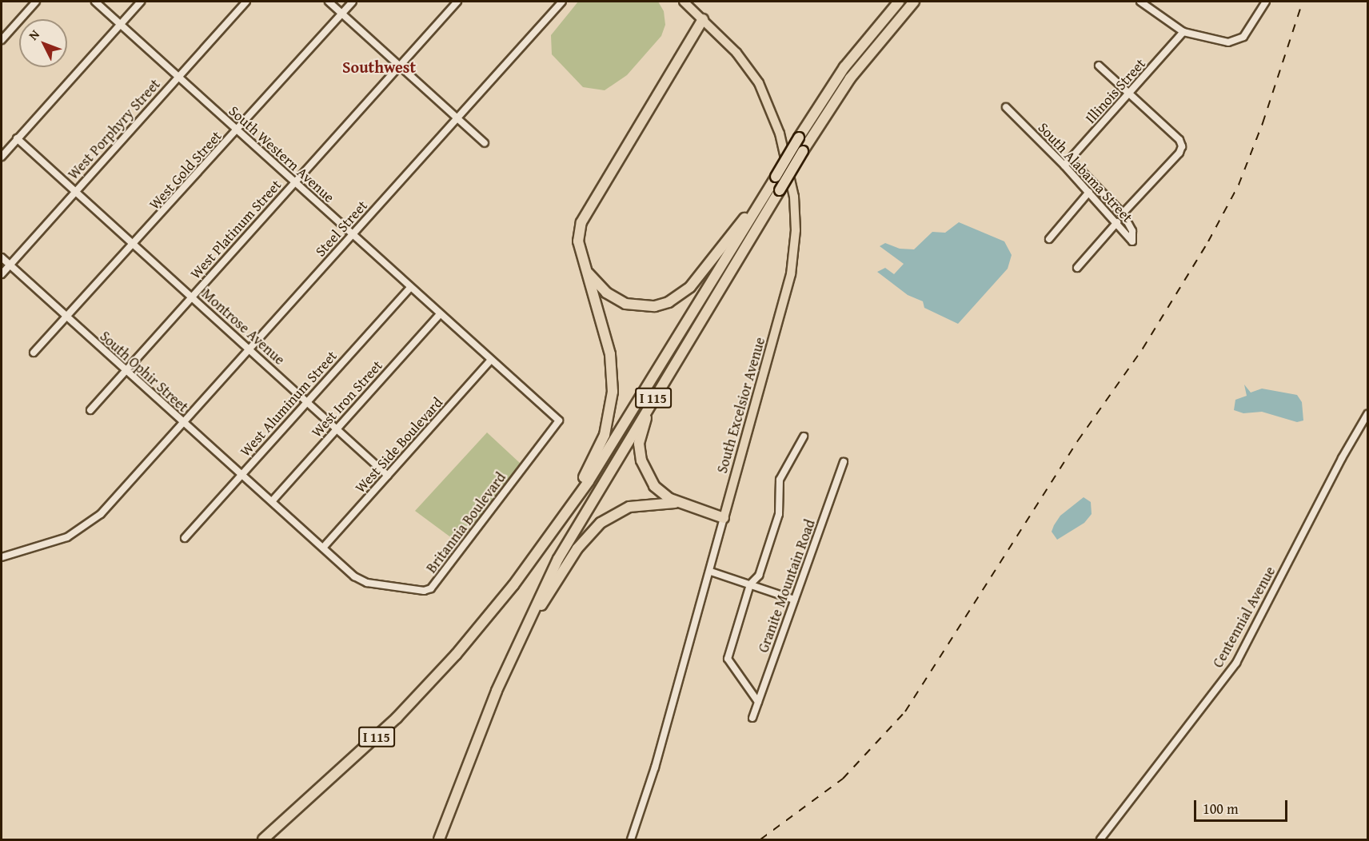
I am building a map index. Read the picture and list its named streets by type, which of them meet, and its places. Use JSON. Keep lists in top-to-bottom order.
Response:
{
  "streets": {
    "highway": ["I 115"],
    "main road": ["South Excelsior Avenue"],
    "street": [
      "Illinois Street",
      "West Porphyry Street",
      "South Western Avenue",
      "West Gold Street",
      "South Alabama Street",
      "Steel Street",
      "West Platinum Street",
      "Montrose Avenue",
      "South Ophir Street",
      "West Iron Street",
      "West Aluminum Street",
      "West Side Boulevard",
      "Britannia Boulevard",
      "Granite Mountain Road",
      "Centennial Avenue"
    ]
  },
  "crossings": [
    ["Illinois Street", "South Alabama Street"],
    ["West Porphyry Street", "South Western Avenue"],
    ["West Porphyry Street", "Montrose Avenue"],
    ["West Porphyry Street", "South Ophir Street"],
    ["South Western Avenue", "West Gold Street"],
    ["South Western Avenue", "Steel Street"],
    ["South Western Avenue", "West Platinum Street"],
    ["South Western Avenue", "West Iron Street"],
    ["South Western Avenue", "West Aluminum Street"],
    ["South Western Avenue", "West Side Boulevard"],
    ["South Western Avenue", "Britannia Boulevard"],
    ["West Gold Street", "Montrose Avenue"],
    ["West Gold Street", "South Ophir Street"],
    ["Steel Street", "Montrose Avenue"],
    ["Steel Street", "South Ophir Street"],
    ["West Platinum Street", "Montrose Avenue"],
    ["West Platinum Street", "South Ophir Street"],
    ["Montrose Avenue", "West Iron Street"],
    ["Montrose Avenue", "West Aluminum Street"],
    ["Montrose Avenue", "West Side Boulevard"],
    ["South Ophir Street", "West Iron Street"],
    ["South Ophir Street", "West Aluminum Street"],
    ["South Ophir Street", "West Side Boulevard"],
    ["South Ophir Street", "Britannia Boulevard"],
    ["West Side Boulevard", "Britannia Boulevard"]
  ],
  "districts": ["Southwest"],
  "scale_bar": "100 m",
  "north": "top left"
}
